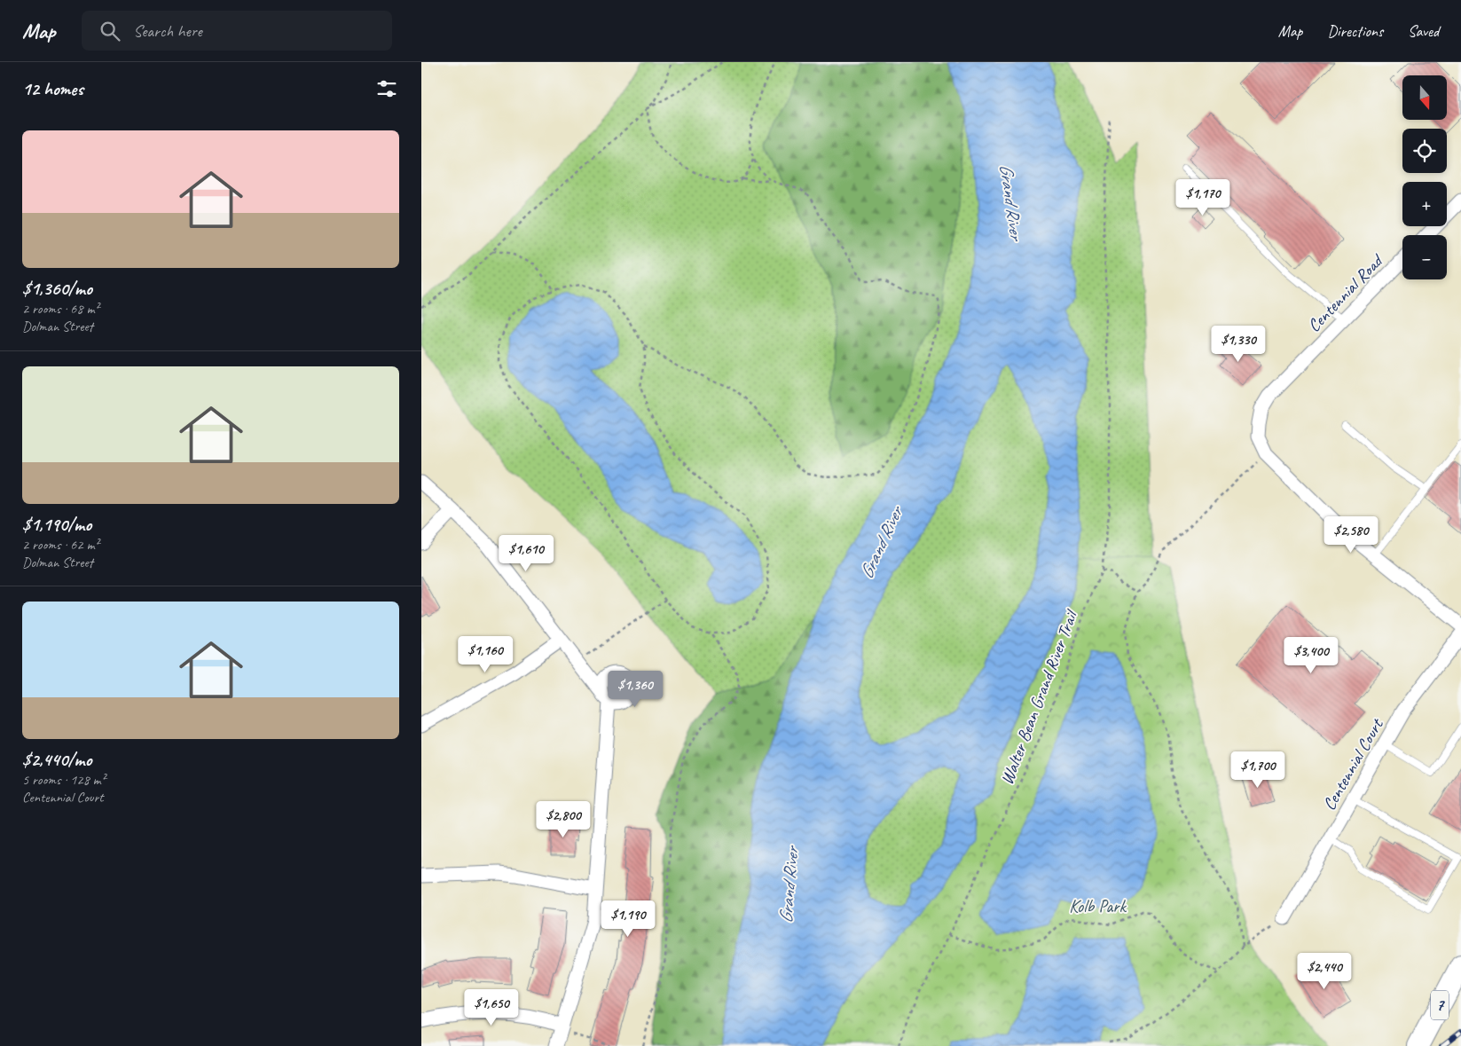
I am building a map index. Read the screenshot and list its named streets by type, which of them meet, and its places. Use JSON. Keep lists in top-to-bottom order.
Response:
{
  "streets": {
    "main road": ["7"],
    "street": ["Centennial Road", "Centennial Court"],
    "path": ["Walter Bean Grand River Trail"]
  },
  "water": ["Grand River"],
  "parks": ["Kolb Park"],
  "north": "bottom",
  "page": {
    "header": "Map",
    "search": "Search here",
    "nav": ["Map", "Directions", "Saved"],
    "heading": "12 homes",
    "map_buttons": ["+", "−"],
    "list": [
      {
        "name": "$1,360/mo",
        "note": "2 rooms · 68 m² · Dolman Street"
      },
      {
        "name": "$1,190/mo",
        "note": "2 rooms · 62 m² · Dolman Street"
      },
      {
        "name": "$2,440/mo",
        "note": "5 rooms · 128 m² · Centennial Court"
      }
    ],
    "price": [
      "$1,170",
      "$1,330",
      "$2,580",
      "$1,610",
      "$1,160",
      "$3,400",
      "$1,360",
      "$1,700",
      "$2,800",
      "$1,190",
      "$2,440",
      "$1,650"
    ]
  }
}
